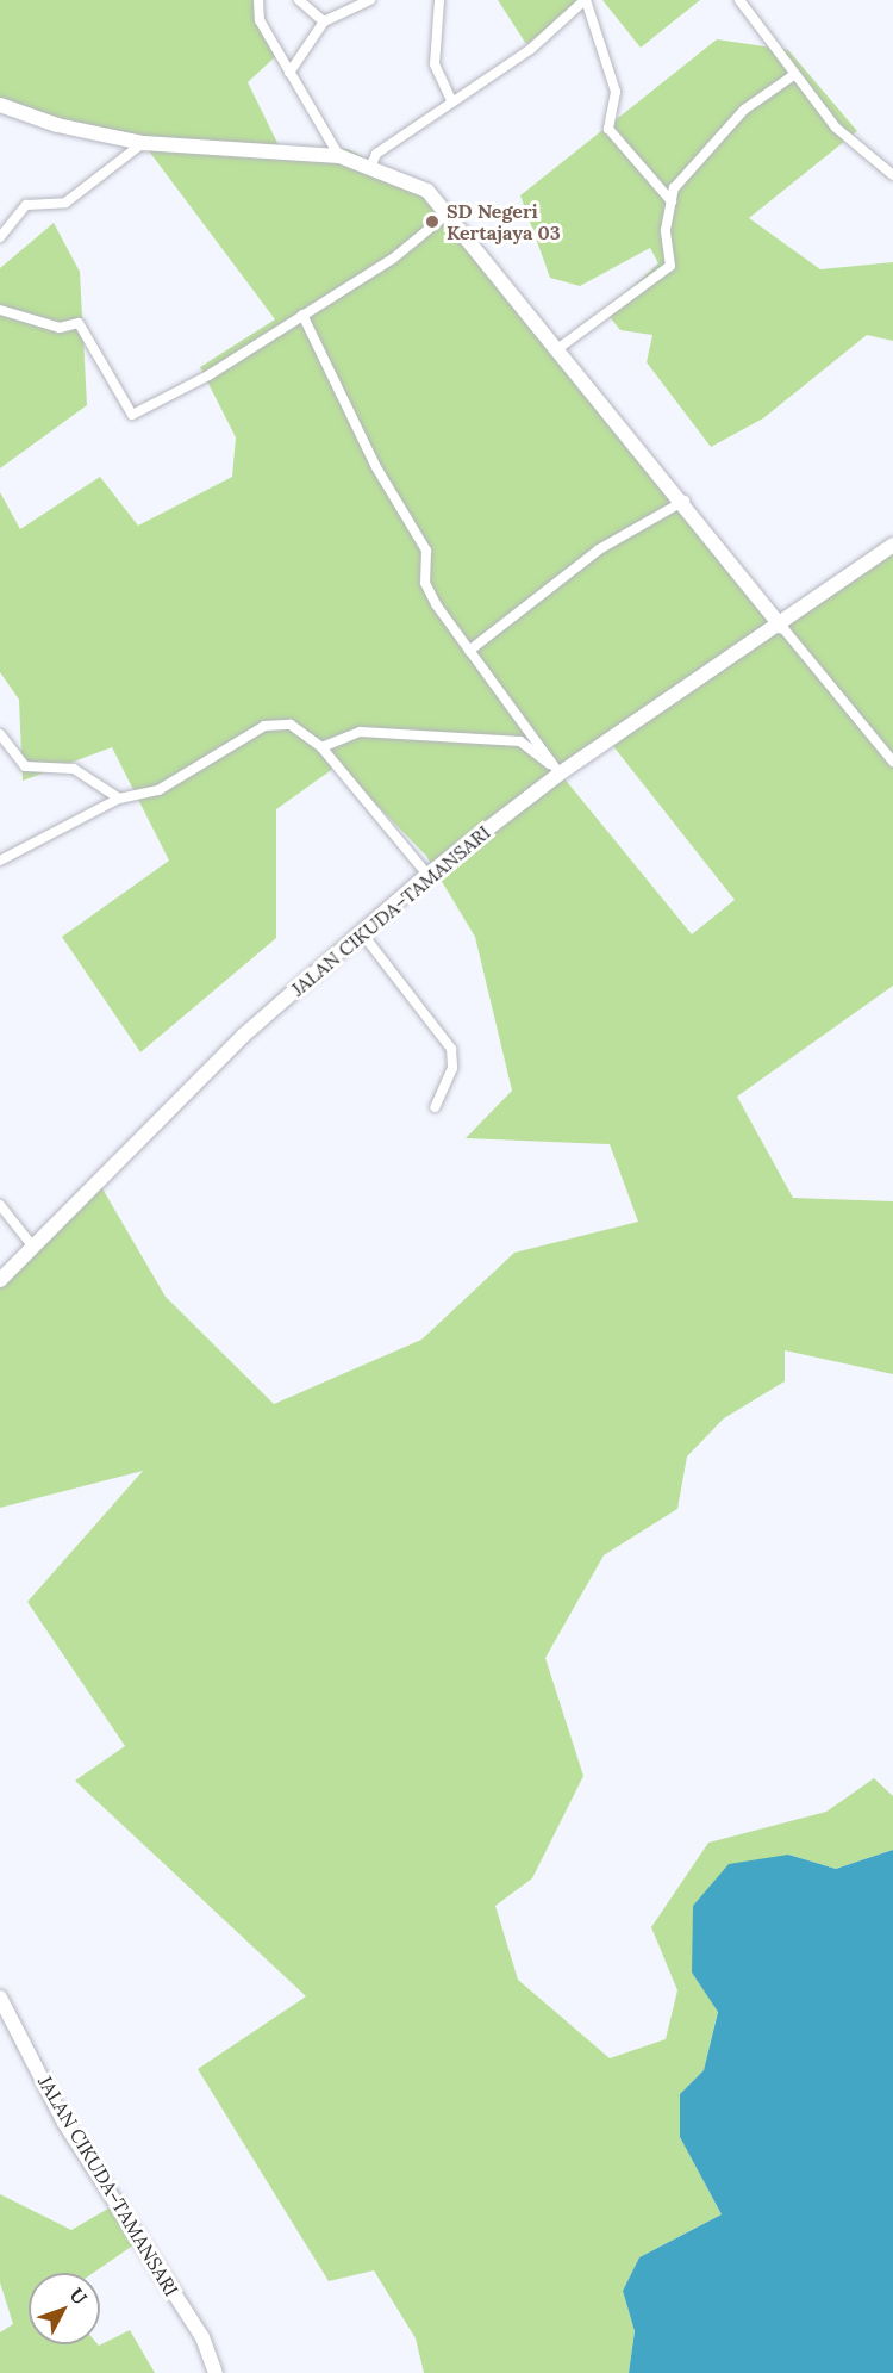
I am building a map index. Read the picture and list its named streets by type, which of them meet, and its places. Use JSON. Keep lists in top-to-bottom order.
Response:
{
  "streets": {
    "street": ["JALAN CIKUDA–TAMANSARI"]
  },
  "places": ["SD Negeri Kertajaya 03"],
  "north": "top right"
}
